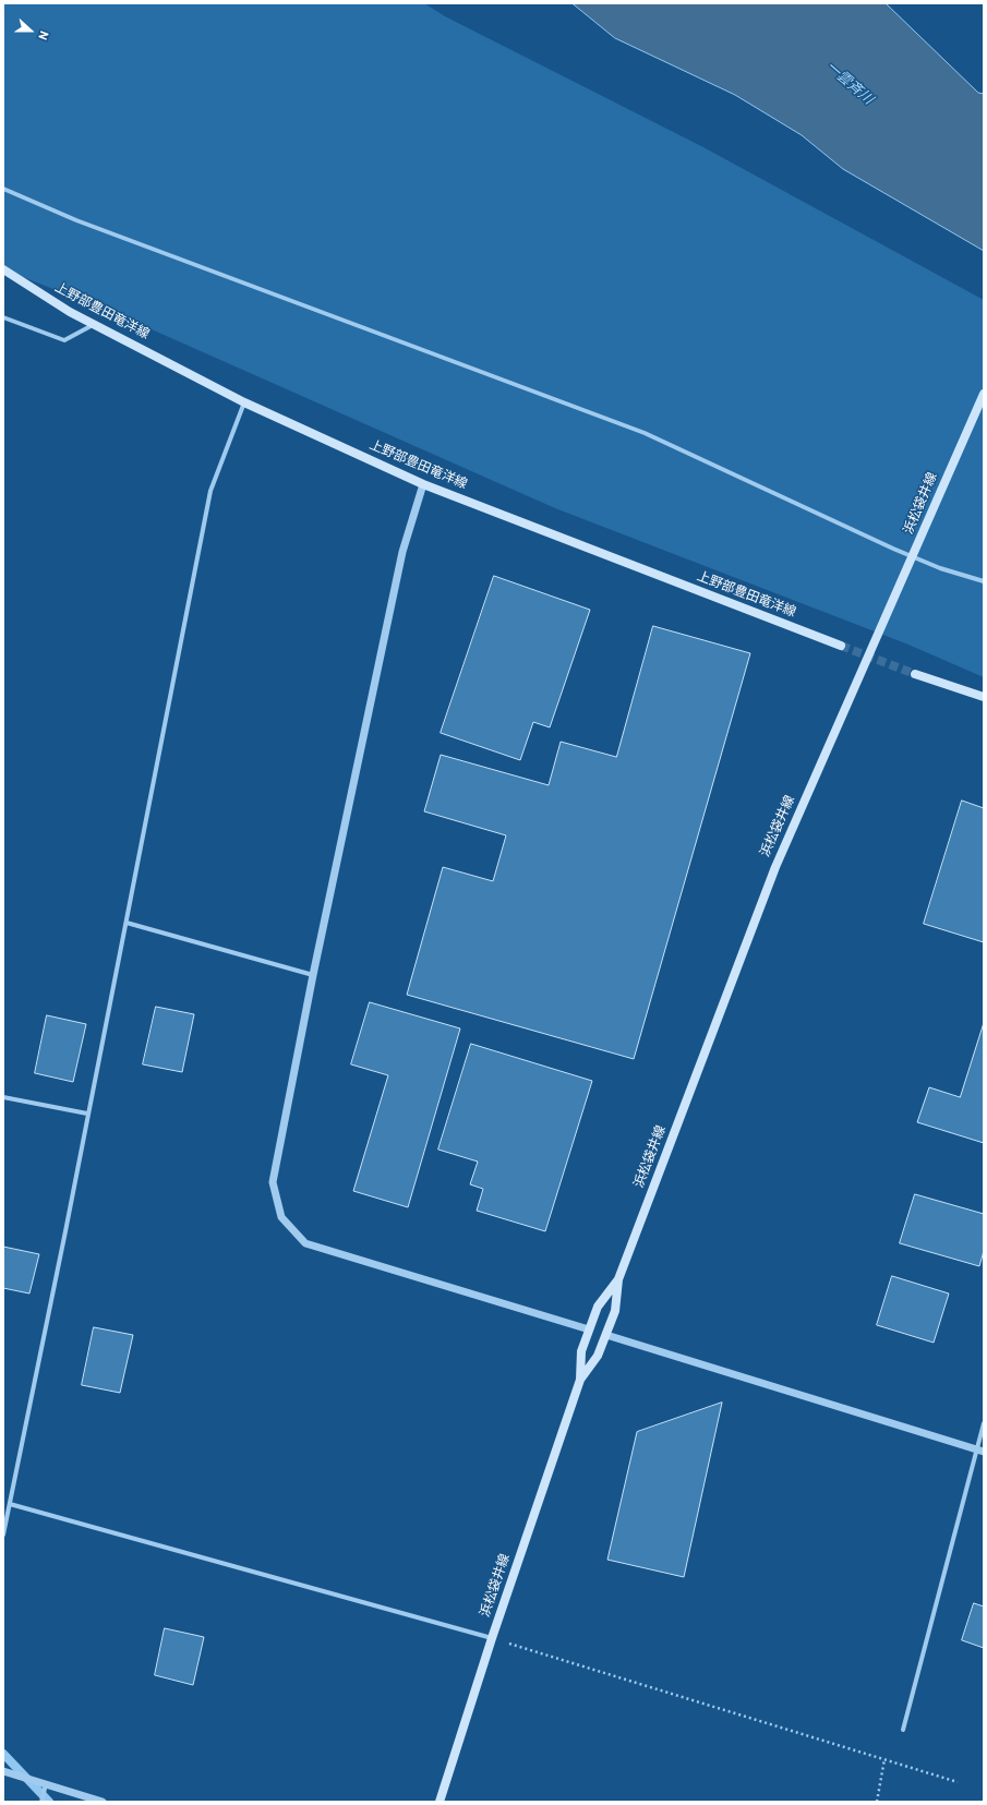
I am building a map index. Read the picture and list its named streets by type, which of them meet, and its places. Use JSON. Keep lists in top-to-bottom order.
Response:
{
  "streets": {
    "main road": ["上野部豊田竜洋線", "浜松袋井線"]
  },
  "water": ["一雲斉川"],
  "north": "right"
}
